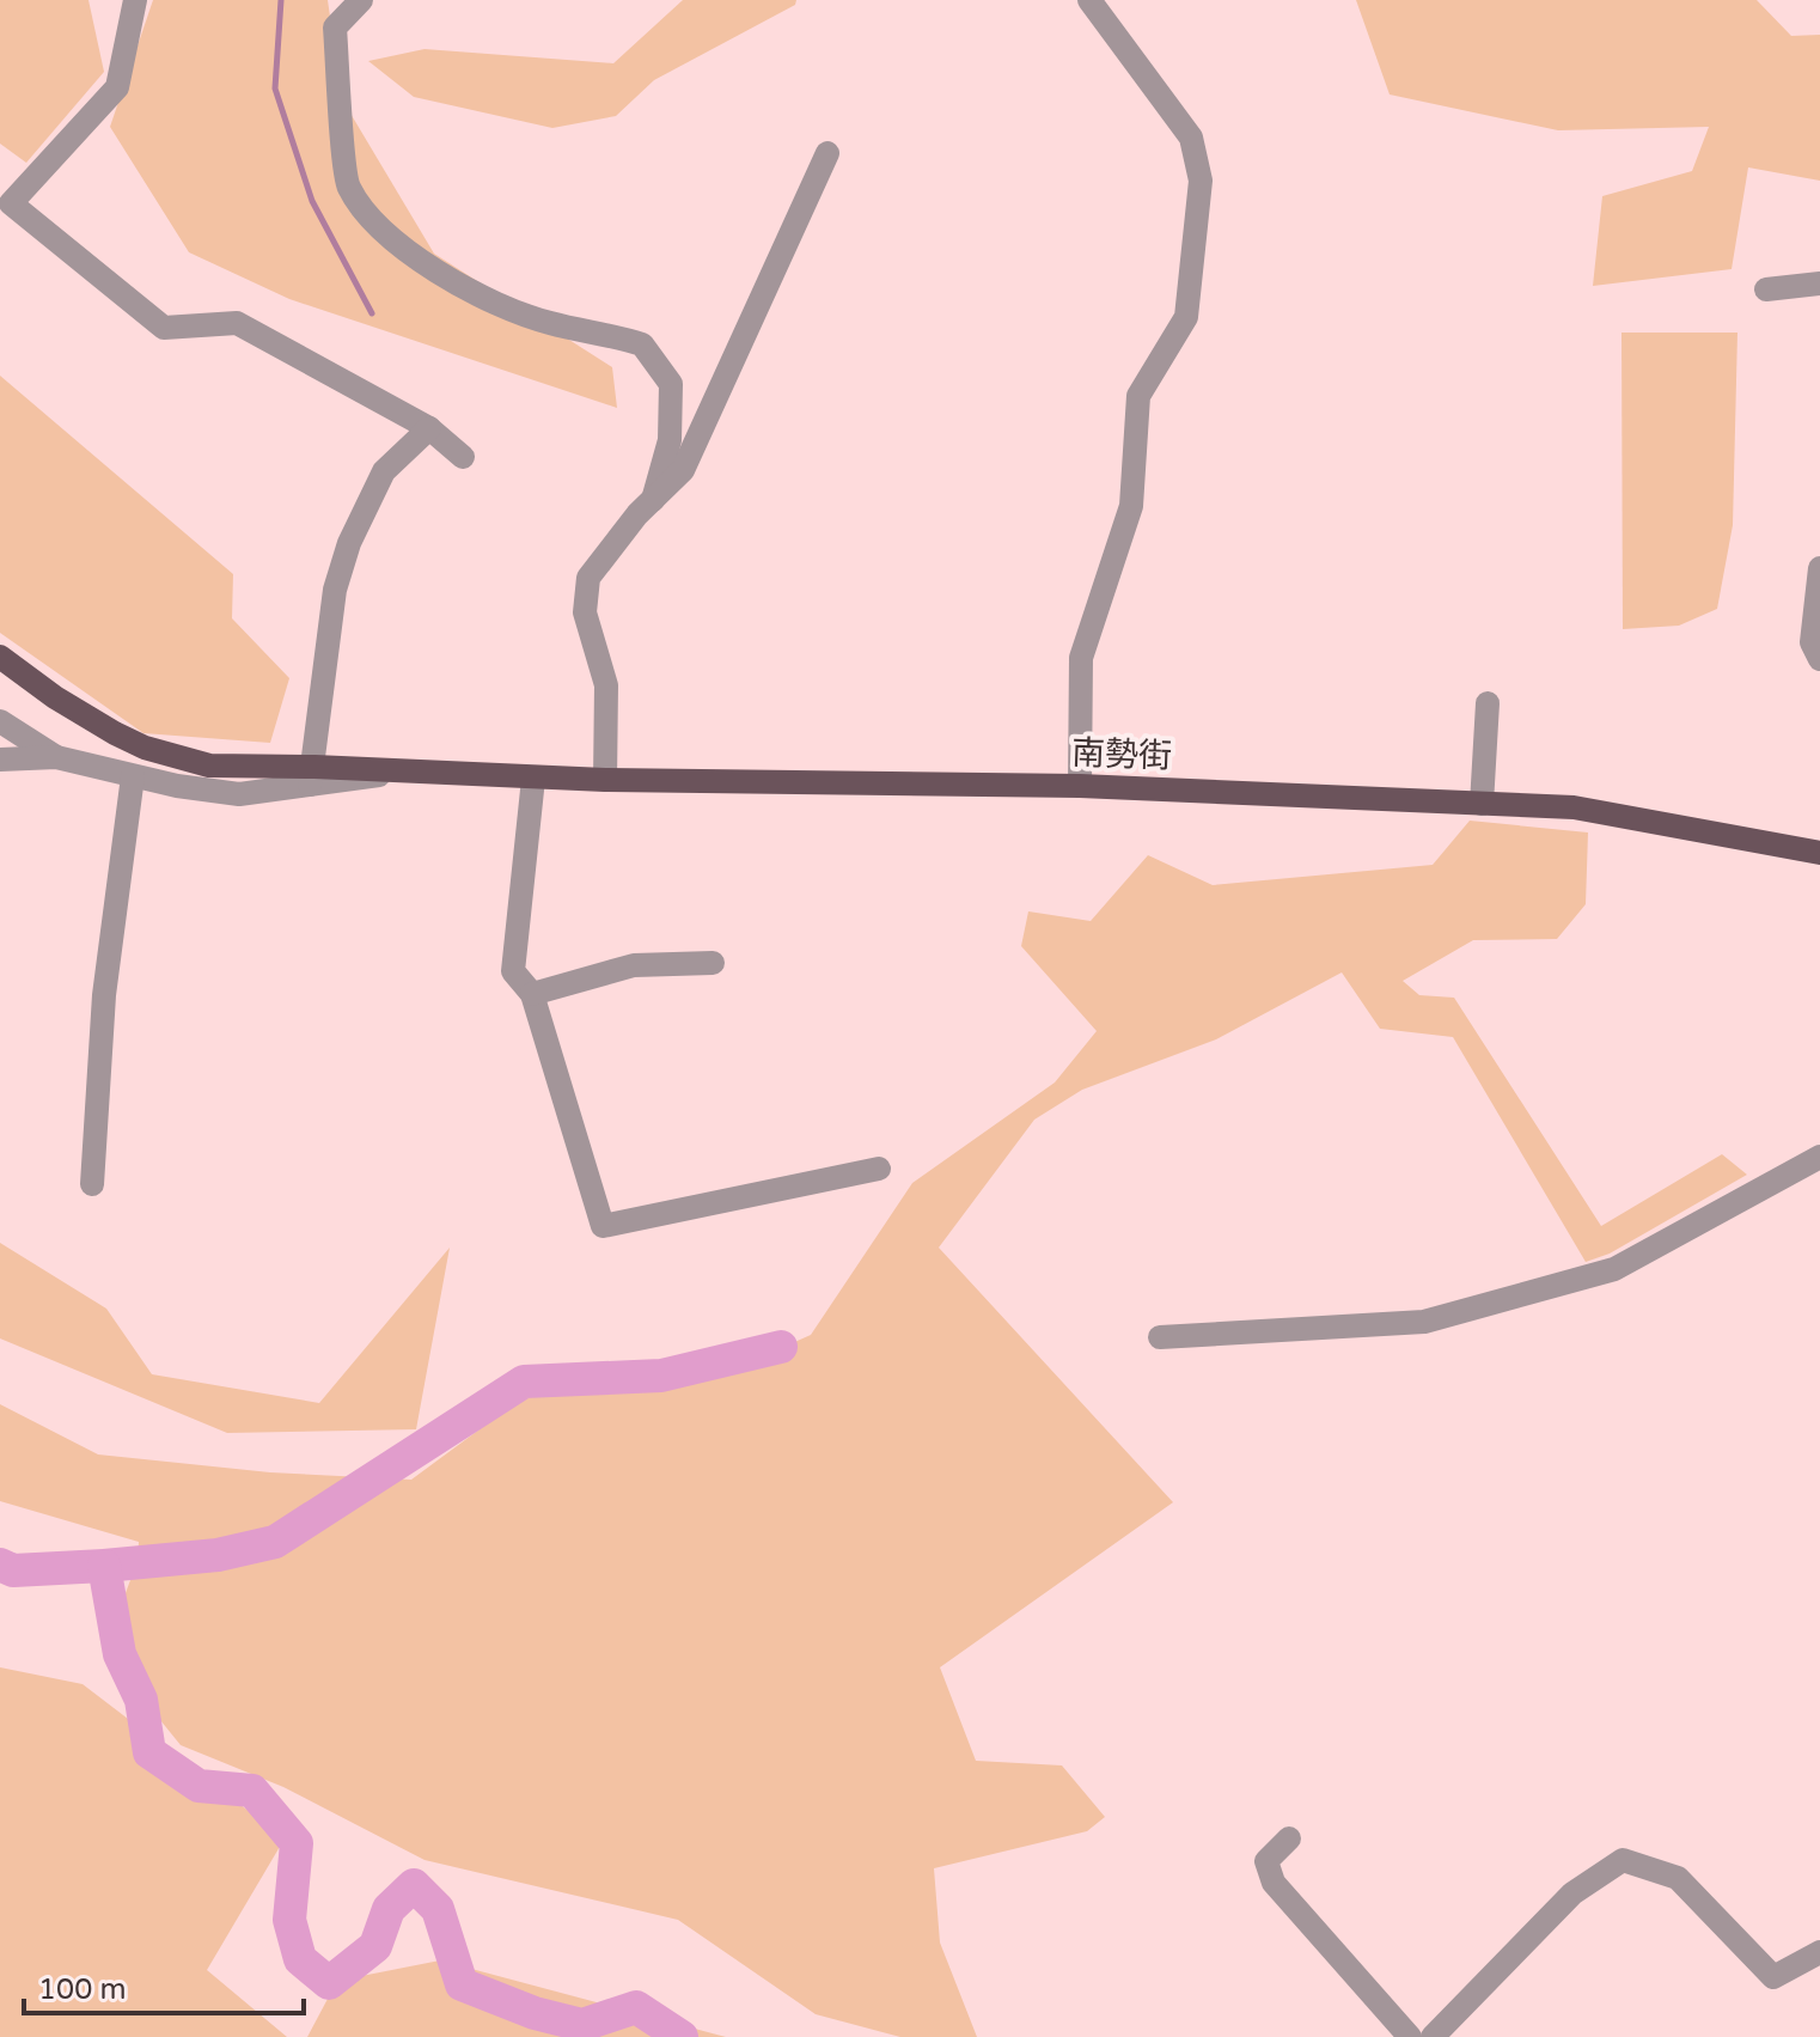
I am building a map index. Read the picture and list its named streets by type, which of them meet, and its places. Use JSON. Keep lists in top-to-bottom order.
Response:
{
  "streets": {
    "main road": ["南勢街"]
  },
  "scale_bar": "100 m"
}
